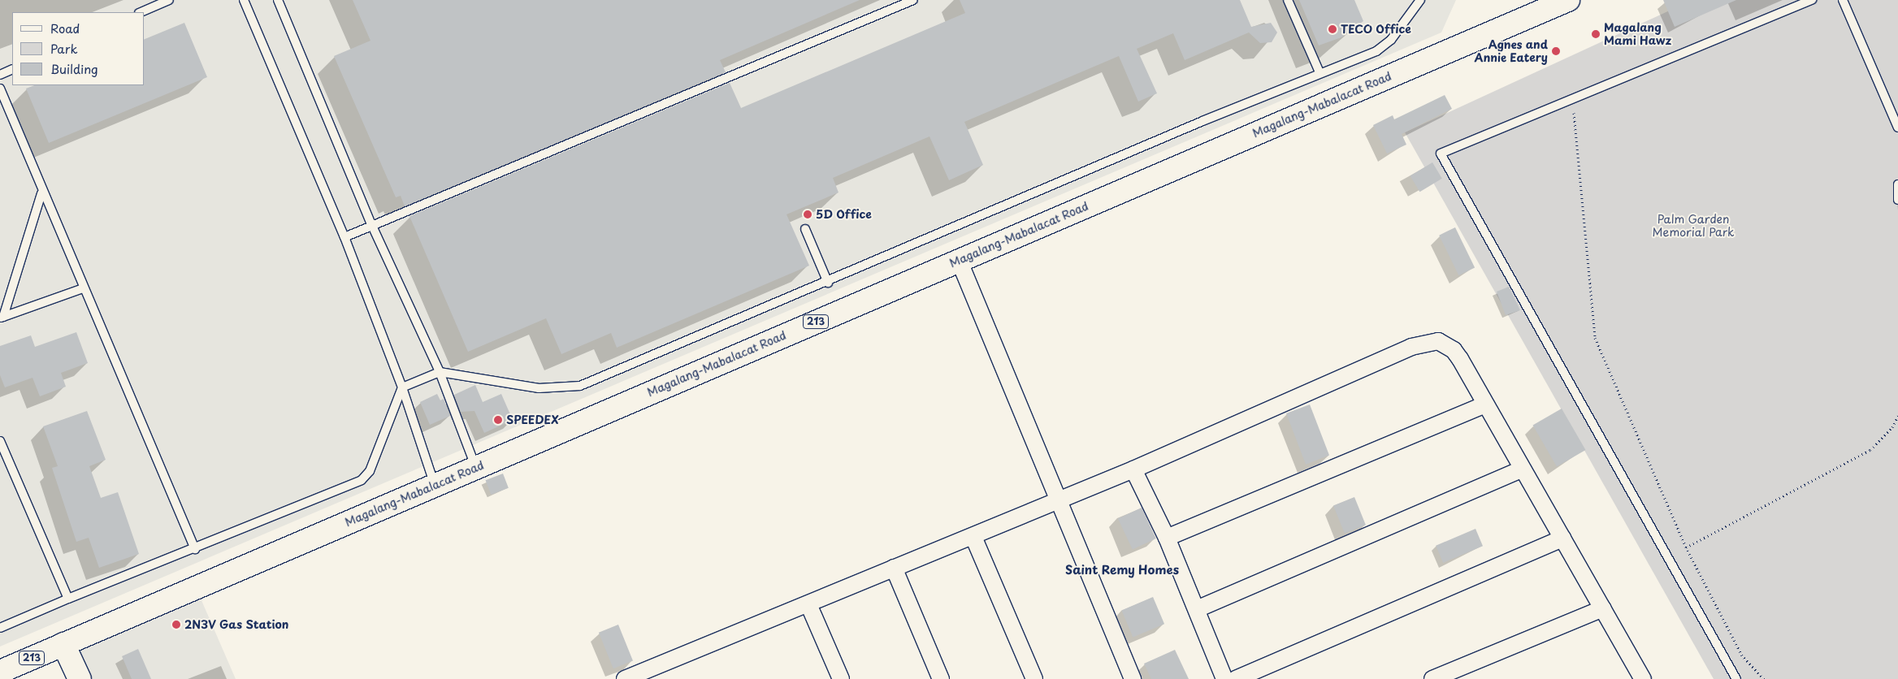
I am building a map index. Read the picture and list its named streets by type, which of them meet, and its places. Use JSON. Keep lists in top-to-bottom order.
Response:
{
  "streets": {
    "main road": ["Magalang-Mabalacat Road", "213"]
  },
  "districts": ["Saint Remy Homes"],
  "parks": ["Palm Garden Memorial Park"],
  "places": [
    "TECO Office",
    "Magalang Mami Hawz",
    "Agnes and Annie Eatery",
    "5D Office",
    "SPEEDEX",
    "2N3V Gas Station"
  ],
  "legend": ["Road", "Park", "Building"]
}
